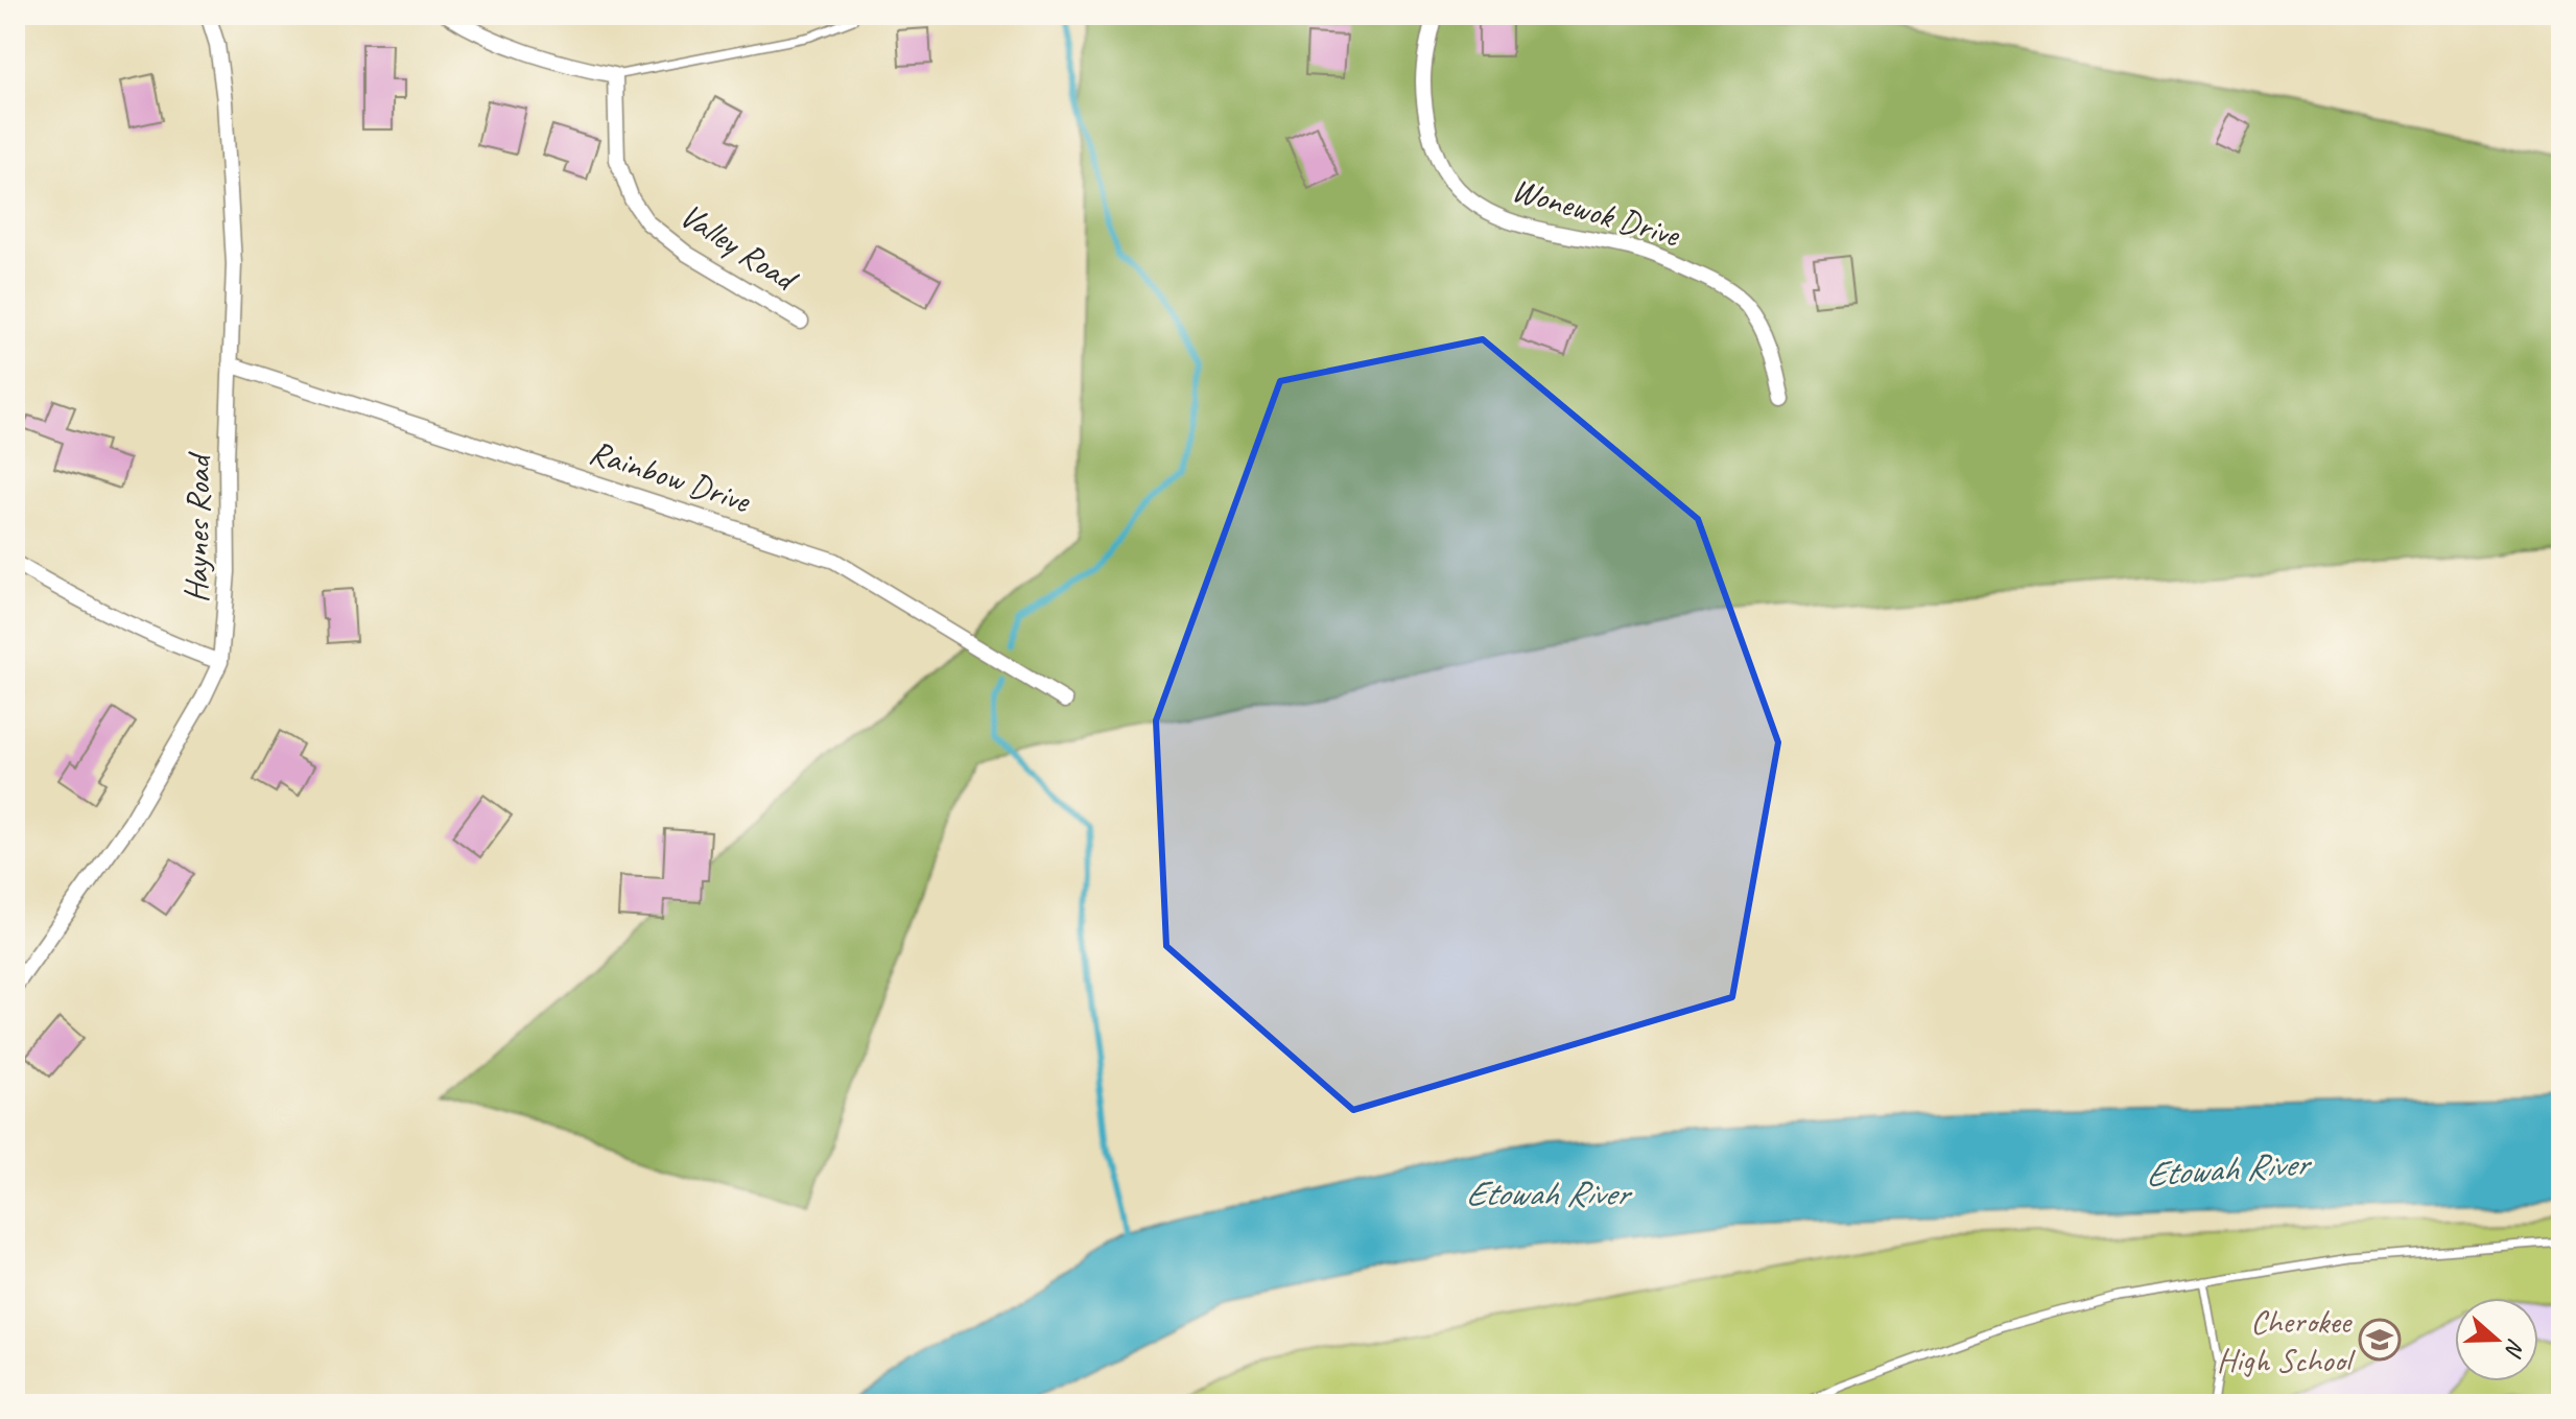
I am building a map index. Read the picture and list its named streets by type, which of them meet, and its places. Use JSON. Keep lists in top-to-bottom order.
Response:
{
  "streets": {
    "street": [
      "Wonewok Drive",
      "Valley Road",
      "Rainbow Drive",
      "Haynes Road"
    ]
  },
  "crossings": [
    ["Rainbow Drive", "Haynes Road"]
  ],
  "water": ["Etowah River"],
  "places": {
    "school or university": ["Cherokee High School"]
  },
  "north": "right"
}
